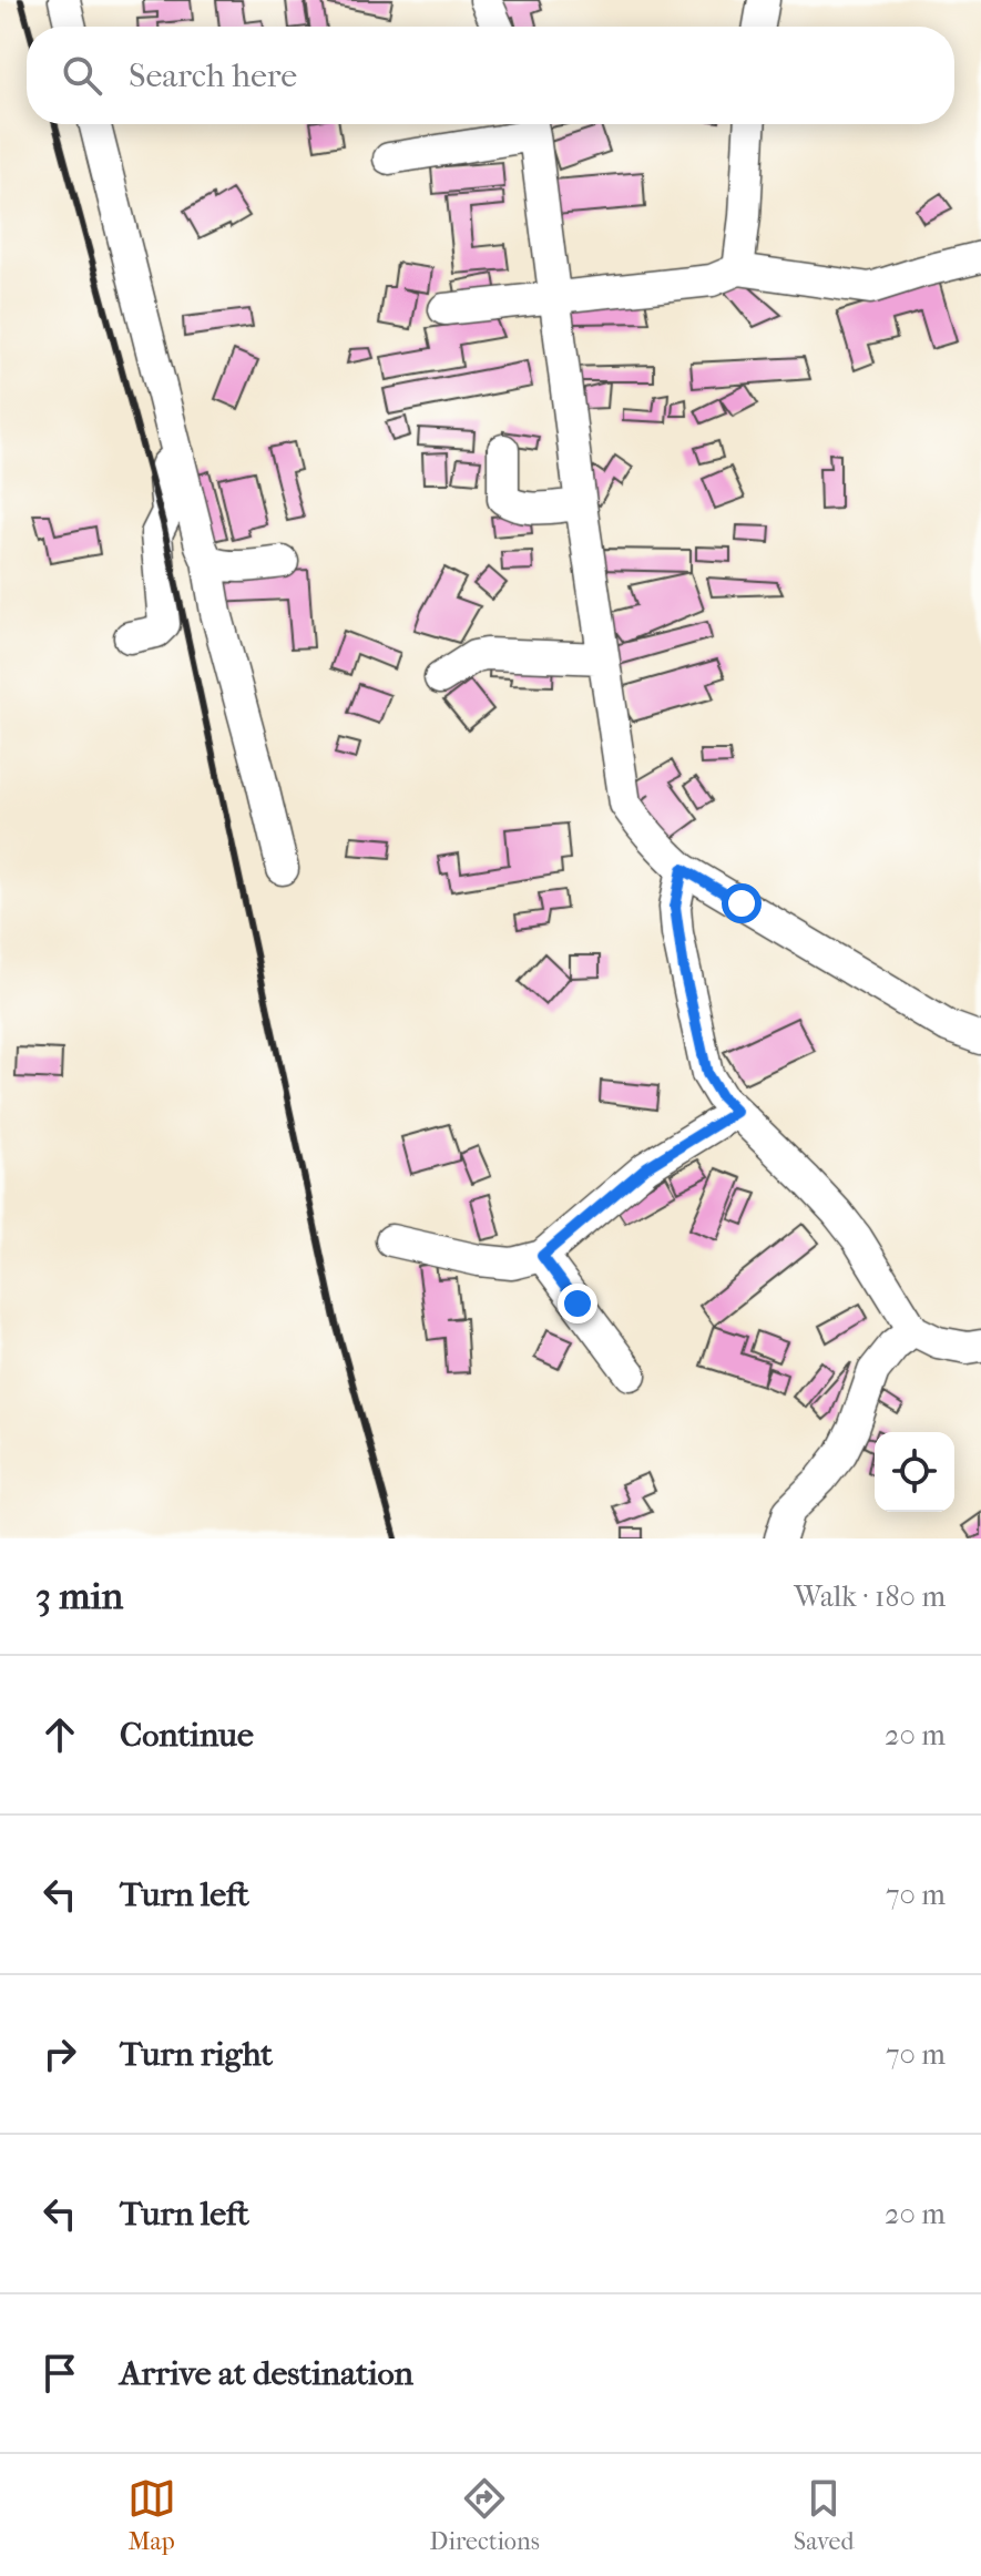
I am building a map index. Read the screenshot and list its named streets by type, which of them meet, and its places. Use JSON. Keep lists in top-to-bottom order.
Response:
{
  "page": {
    "search": "Search here",
    "heading": ["3 min", "Walk · 180 m"],
    "list": [
      ["Continue", "20 m"],
      ["Turn left", "70 m"],
      ["Turn right", "70 m"],
      ["Turn left", "20 m"],
      "Arrive at destination"
    ],
    "nav": ["Map", "Directions", "Saved"]
  }
}
